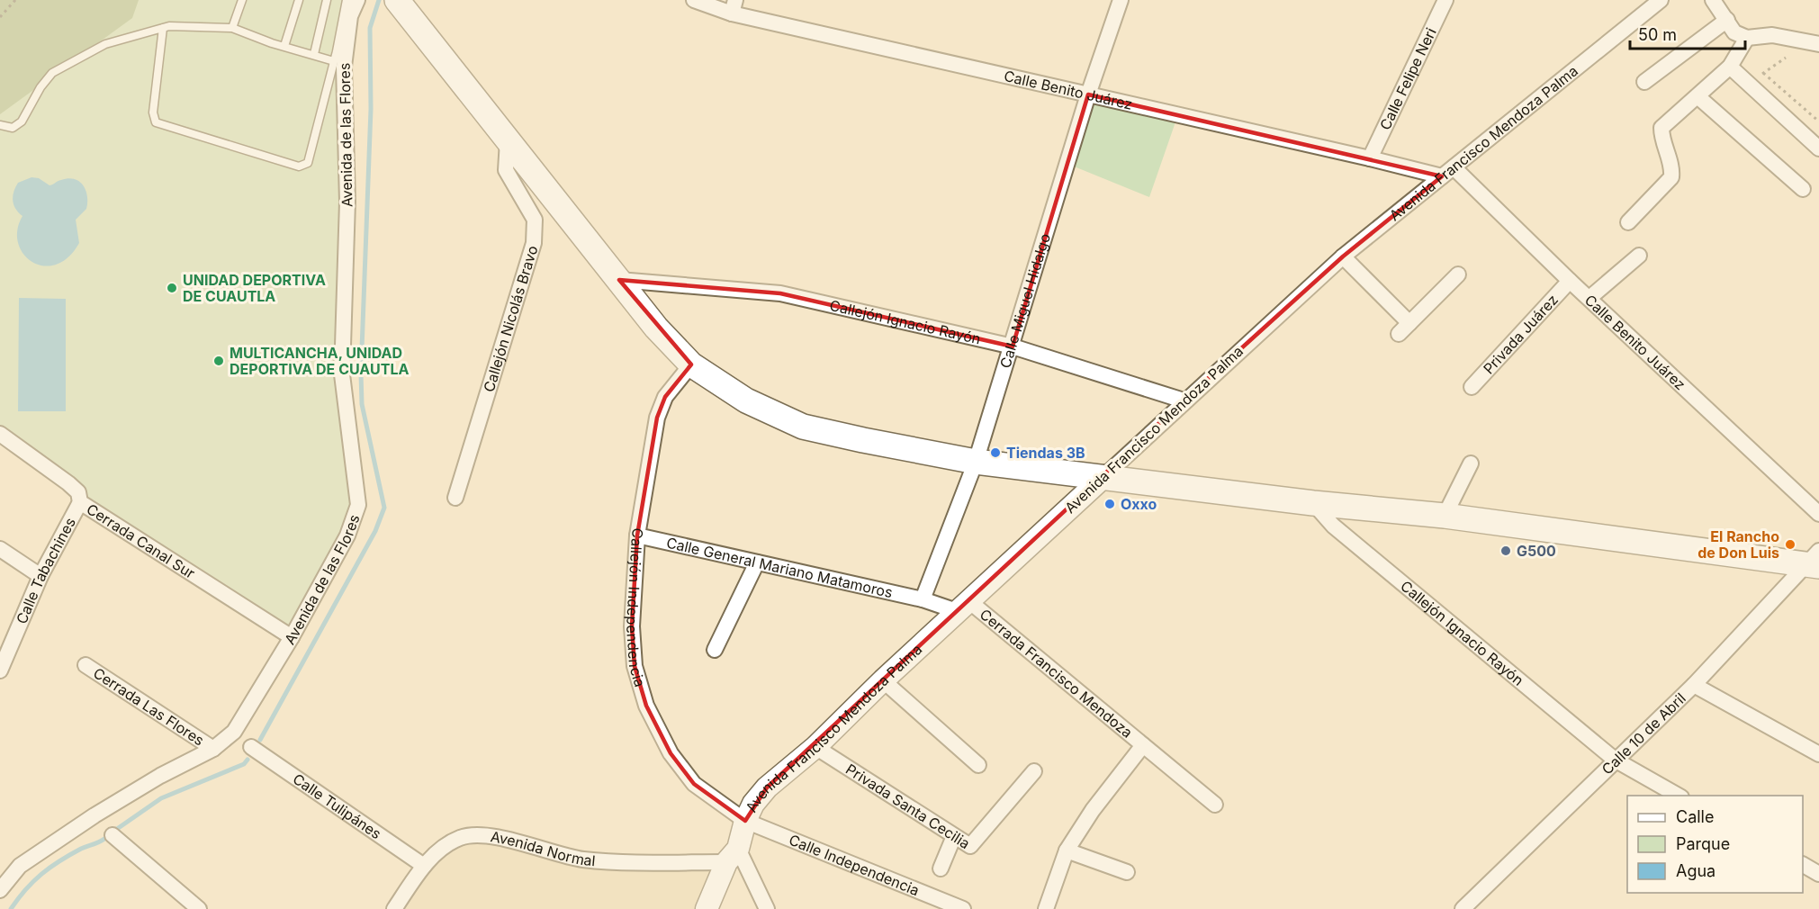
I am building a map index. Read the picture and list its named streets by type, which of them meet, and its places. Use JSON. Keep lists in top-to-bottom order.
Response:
{
  "streets": {
    "street": [
      "Calle Felipe Neri",
      "Calle Benito Juárez",
      "Avenida de las Flores",
      "Avenida Francisco Mendoza Palma",
      "Calle Miguel Hidalgo",
      "Callejón Nicolás Bravo",
      "Callejón Ignacio Rayón",
      "Privada Juárez",
      "Cerrada Canal Sur",
      "Calle General Mariano Matamoros",
      "Calle Tabachines",
      "Callejón Independencia",
      "Cerrada Francisco Mendoza",
      "Cerrada Las Flores",
      "Calle 10 de Abril",
      "Privada Santa Cecilia",
      "Calle Tulipánes",
      "Avenida Normal",
      "Calle Independencia"
    ]
  },
  "crossings": [
    ["Calle Felipe Neri", "Calle Benito Juárez"],
    ["Calle Benito Juárez", "Avenida Francisco Mendoza Palma"],
    ["Calle Benito Juárez", "Calle Miguel Hidalgo"],
    ["Calle Benito Juárez", "Privada Juárez"],
    ["Avenida de las Flores", "Cerrada Canal Sur"],
    ["Avenida de las Flores", "Cerrada Las Flores"],
    ["Avenida Francisco Mendoza Palma", "Callejón Ignacio Rayón"],
    ["Avenida Francisco Mendoza Palma", "Calle General Mariano Matamoros"],
    ["Avenida Francisco Mendoza Palma", "Callejón Independencia"],
    ["Avenida Francisco Mendoza Palma", "Cerrada Francisco Mendoza"],
    ["Avenida Francisco Mendoza Palma", "Privada Santa Cecilia"],
    ["Avenida Francisco Mendoza Palma", "Avenida Normal"],
    ["Avenida Francisco Mendoza Palma", "Calle Independencia"],
    ["Calle Miguel Hidalgo", "Callejón Ignacio Rayón"],
    ["Calle Miguel Hidalgo", "Calle General Mariano Matamoros"],
    ["Callejón Ignacio Rayón", "Calle 10 de Abril"],
    ["Cerrada Canal Sur", "Calle Tabachines"],
    ["Calle General Mariano Matamoros", "Callejón Independencia"],
    ["Calle General Mariano Matamoros", "Cerrada Francisco Mendoza"],
    ["Callejón Independencia", "Calle Independencia"],
    ["Calle Tulipánes", "Avenida Normal"]
  ],
  "places": [
    "UNIDAD DEPORTIVA DE CUAUTLA",
    "MULTICANCHA, UNIDAD DEPORTIVA DE CUAUTLA",
    "Tiendas 3B",
    "Oxxo",
    "El Rancho de Don Luis",
    "G500"
  ],
  "legend": ["Calle", "Parque", "Agua"],
  "scale_bar": "50 m"
}
